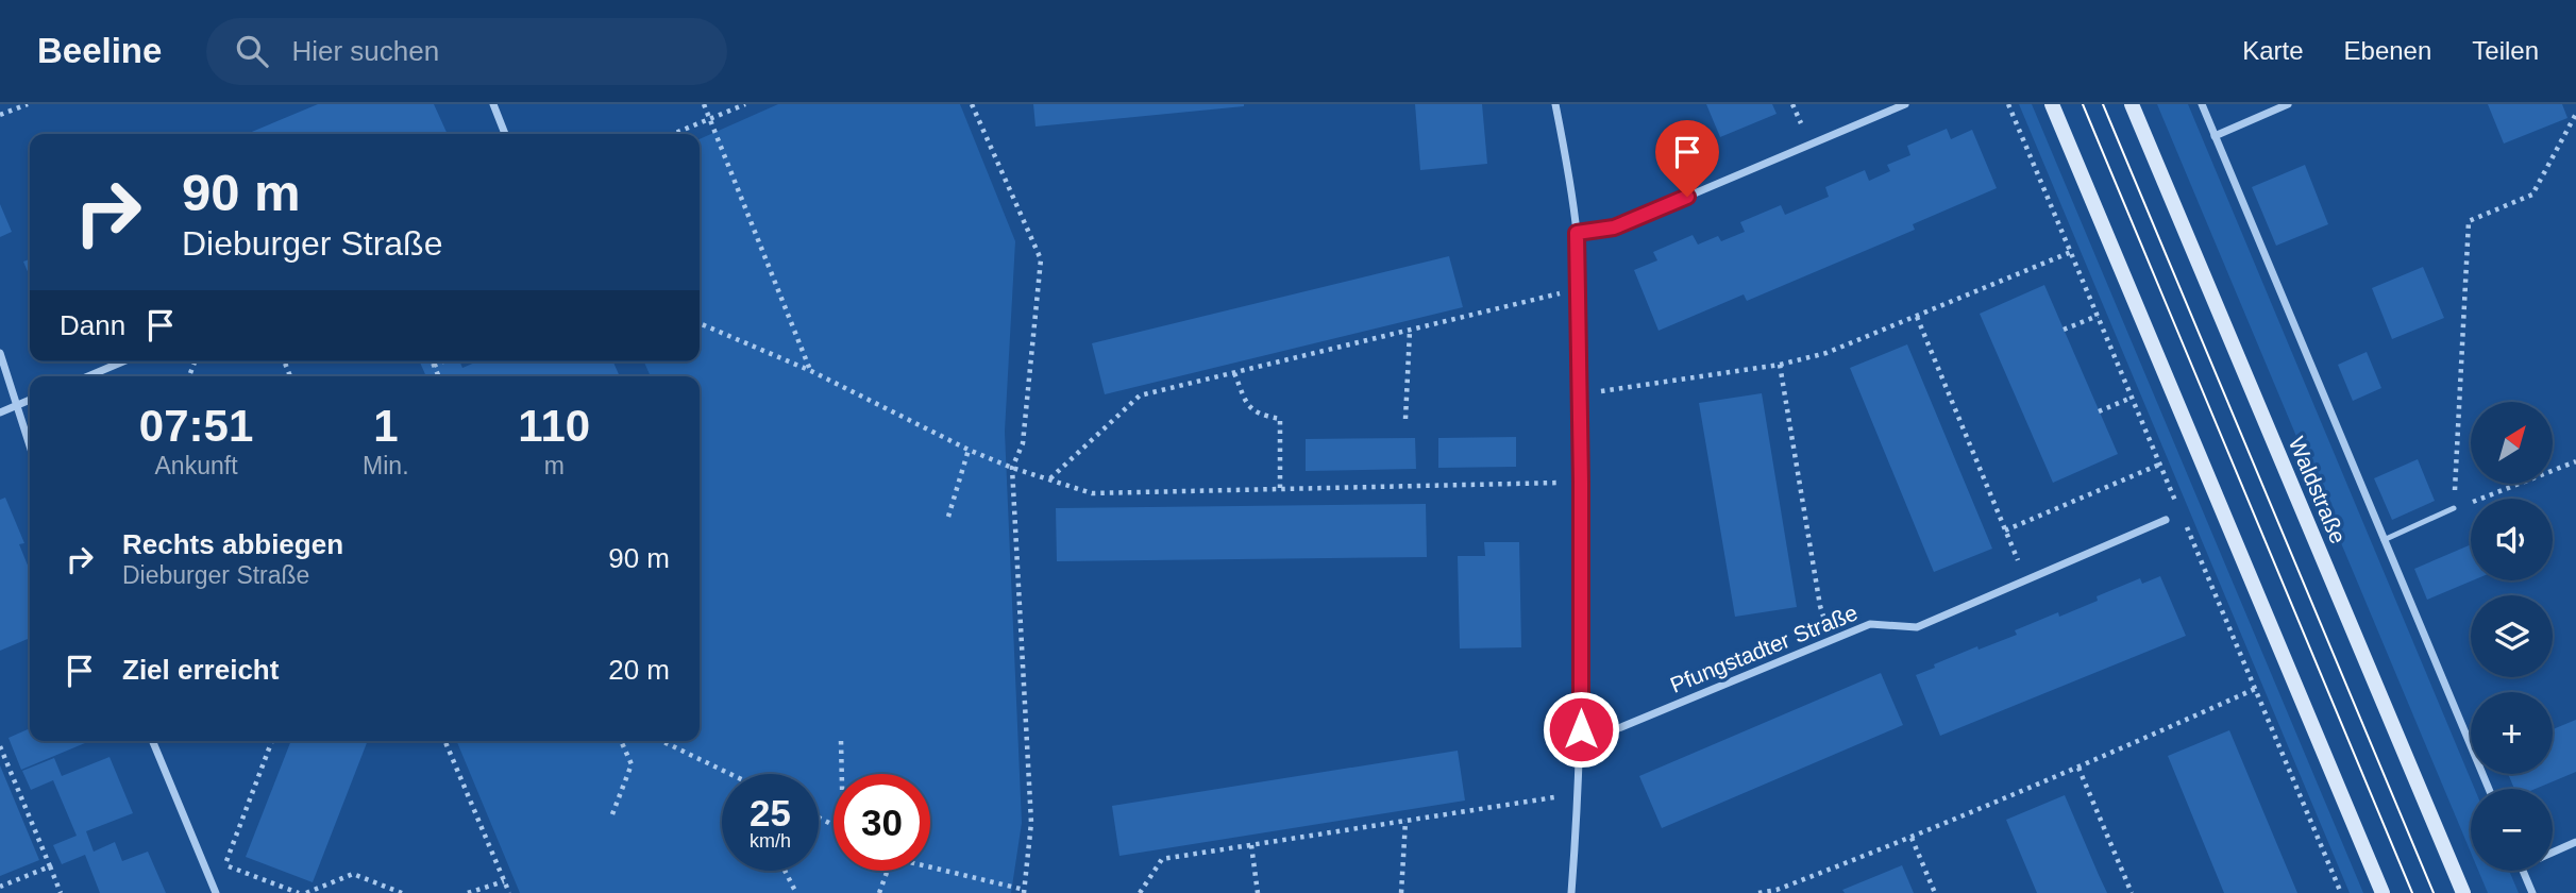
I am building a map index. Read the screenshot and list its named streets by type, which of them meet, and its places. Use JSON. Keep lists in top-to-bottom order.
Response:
{
  "streets": {
    "main road": ["Waldstraße"],
    "street": ["Pfungstadter Straße"]
  },
  "north": "top right",
  "page": {
    "header": "Beeline",
    "search": "Hier suchen",
    "nav": ["Karte", "Ebenen", "Teilen"],
    "turn": ["90 m", "Dieburger Straße"],
    "then": "Dann",
    "eta": [
      "07:51",
      "Ankunft",
      "1",
      "Min.",
      "110",
      "m"
    ],
    "map_buttons": ["+", "−"],
    "list": [
      {
        "name": "Rechts abbiegen",
        "note": "Dieburger Straße",
        "value": "90 m"
      },
      {
        "name": "Ziel erreicht",
        "value": "20 m"
      }
    ],
    "speed": "25 km/h",
    "limit": "30"
  }
}
